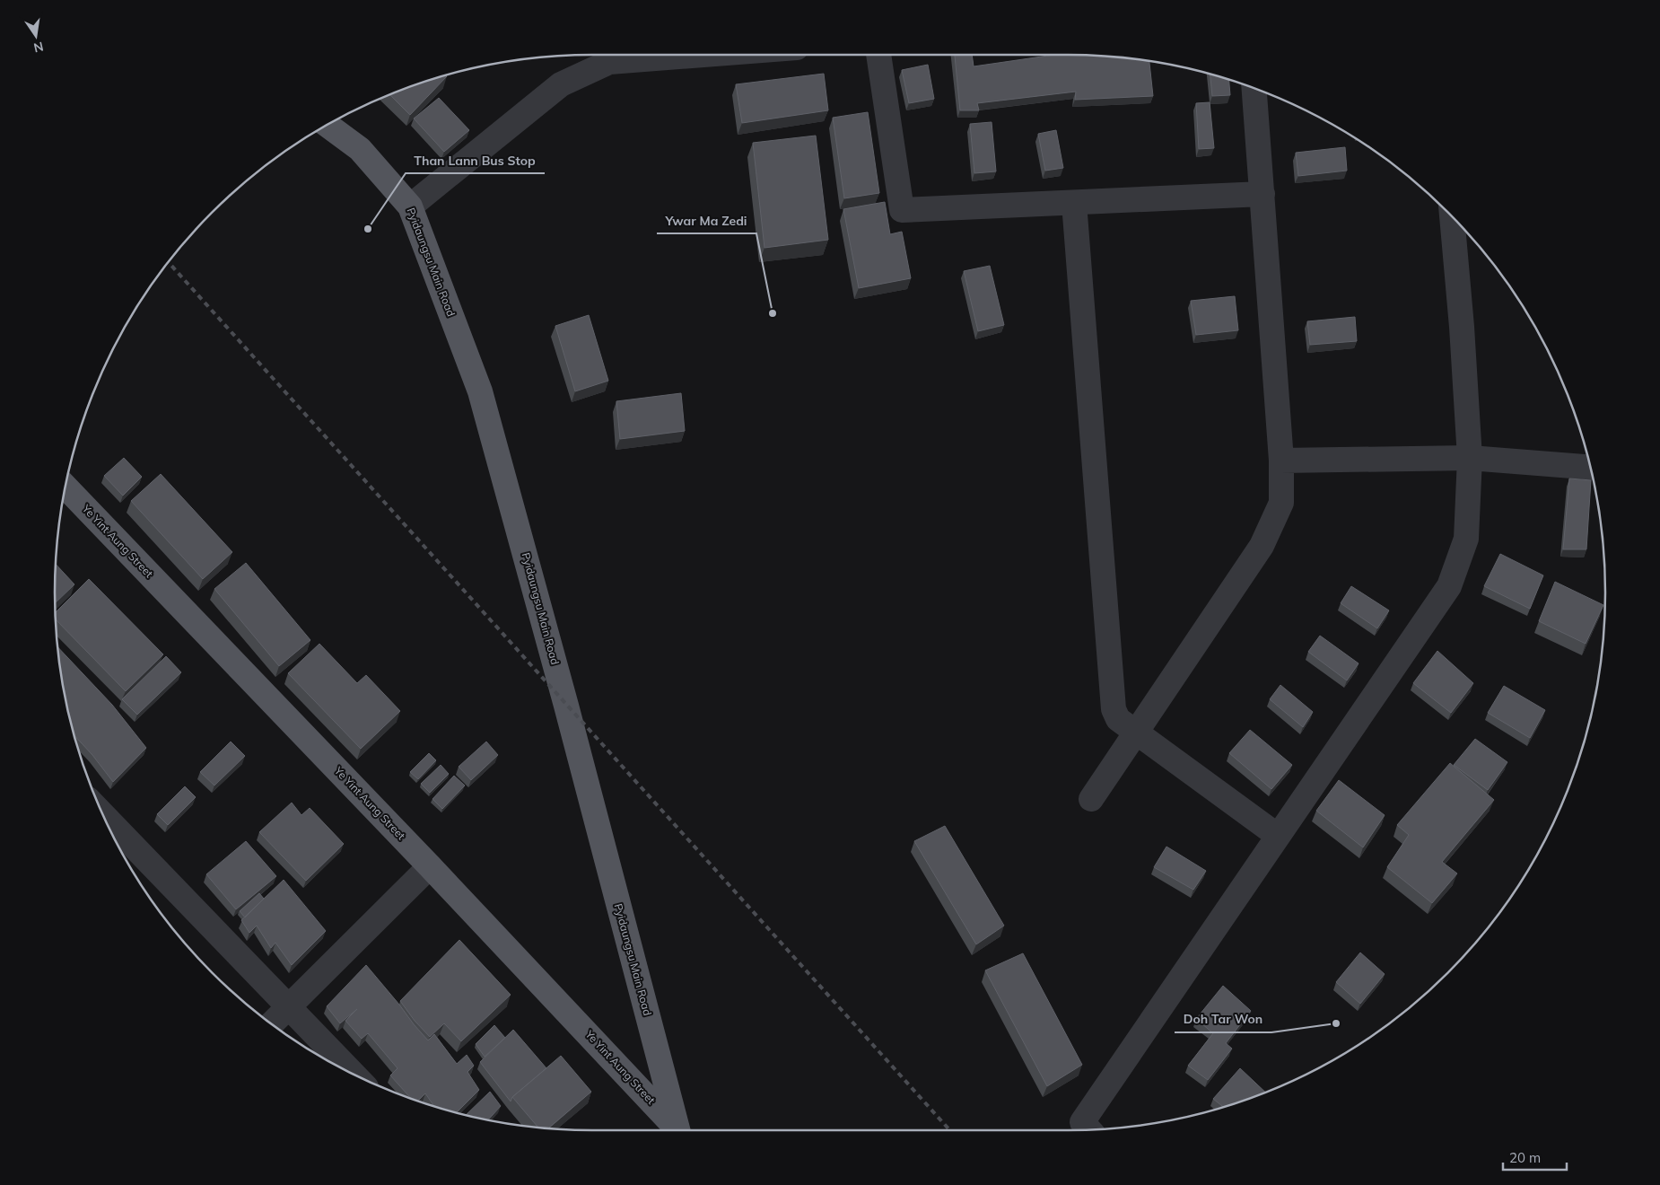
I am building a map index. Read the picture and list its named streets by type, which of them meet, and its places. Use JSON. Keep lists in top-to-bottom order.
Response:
{
  "streets": {
    "main road": ["Pyidaungsu Main Road", "Ye Yint Aung Street"]
  },
  "places": ["Than Lann Bus Stop", "Ywar Ma Zedi", "Doh Tar Won"],
  "scale_bar": "20 m",
  "north": "bottom"
}
